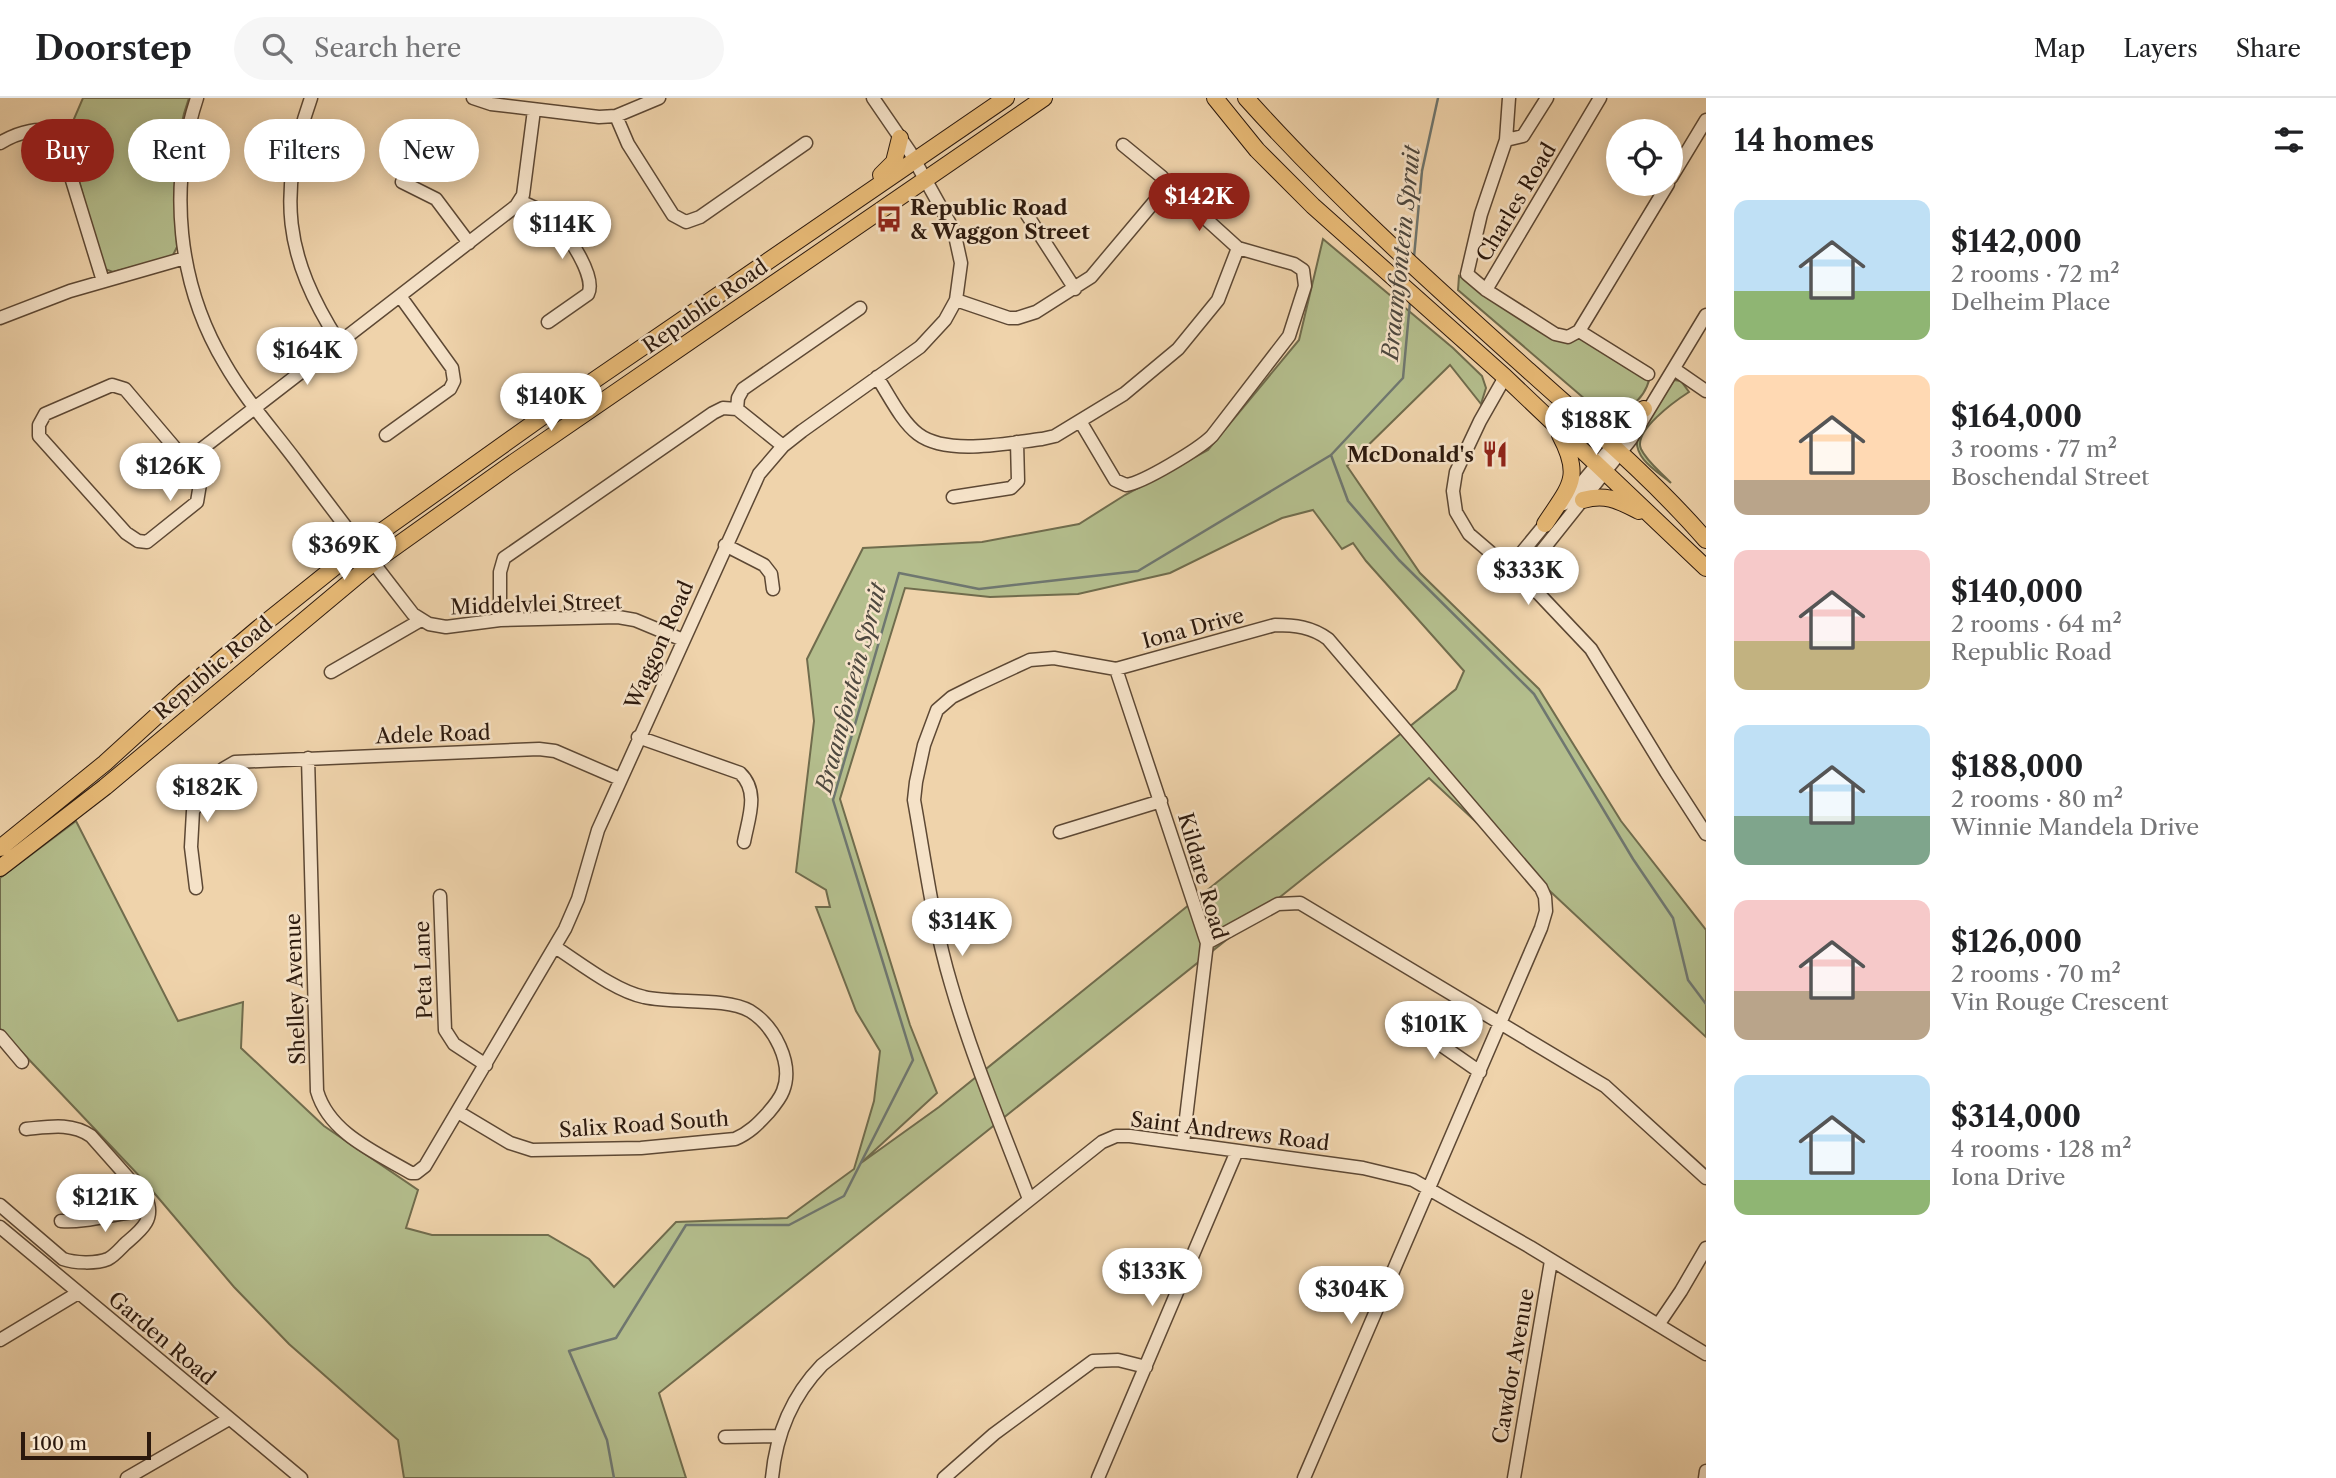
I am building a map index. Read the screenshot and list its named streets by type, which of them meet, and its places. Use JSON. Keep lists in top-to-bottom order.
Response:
{
  "streets": {
    "main road": ["Republic Road"],
    "street": [
      "Charles Road",
      "Middelvlei Street",
      "Iona Drive",
      "Waggon Road",
      "Adele Road",
      "Kildare Road",
      "Peta Lane",
      "Shelley Avenue",
      "Salix Road South",
      "Saint Andrews Road",
      "Garden Road",
      "Cawdor Avenue"
    ]
  },
  "crossings": [
    ["Republic Road", "Middelvlei Street"],
    ["Republic Road", "Waggon Road"],
    ["Middelvlei Street", "Waggon Road"],
    ["Iona Drive", "Kildare Road"],
    ["Iona Drive", "Saint Andrews Road"],
    ["Waggon Road", "Adele Road"],
    ["Waggon Road", "Peta Lane"],
    ["Waggon Road", "Shelley Avenue"],
    ["Waggon Road", "Salix Road South"],
    ["Adele Road", "Shelley Avenue"],
    ["Kildare Road", "Saint Andrews Road"],
    ["Saint Andrews Road", "Cawdor Avenue"]
  ],
  "water": ["Braamfontein Spruit"],
  "places": {
    "bus stop": ["Republic Road & Waggon Street"],
    "restaurant": ["McDonald's"]
  },
  "scale_bar": "100 m",
  "page": {
    "header": "Doorstep",
    "search": "Search here",
    "nav": ["Map", "Layers", "Share"],
    "heading": "14 homes",
    "chip": [
      "Buy",
      "Rent",
      "Filters",
      "New"
    ],
    "price": [
      "$142K",
      "$114K",
      "$164K",
      "$140K",
      "$188K",
      "$126K",
      "$369K",
      "$333K",
      "$182K",
      "$314K",
      "$101K",
      "$121K",
      "$133K",
      "$304K"
    ],
    "list": [
      {
        "name": "$142,000",
        "note": "2 rooms · 72 m² · Delheim Place"
      },
      {
        "name": "$164,000",
        "note": "3 rooms · 77 m² · Boschendal Street"
      },
      {
        "name": "$140,000",
        "note": "2 rooms · 64 m² · Republic Road"
      },
      {
        "name": "$188,000",
        "note": "2 rooms · 80 m² · Winnie Mandela Drive"
      },
      {
        "name": "$126,000",
        "note": "2 rooms · 70 m² · Vin Rouge Crescent"
      },
      {
        "name": "$314,000",
        "note": "4 rooms · 128 m² · Iona Drive"
      }
    ],
    "scale": "100 m"
  }
}
